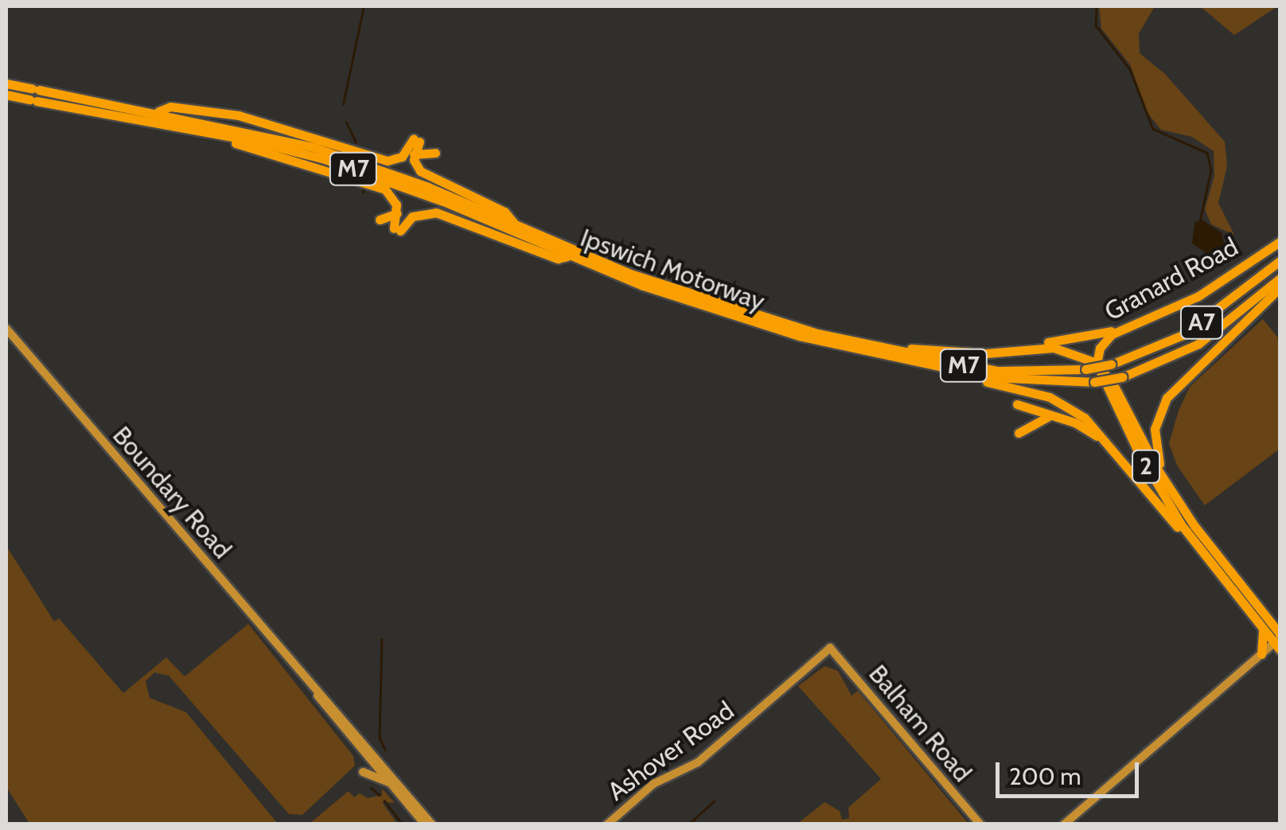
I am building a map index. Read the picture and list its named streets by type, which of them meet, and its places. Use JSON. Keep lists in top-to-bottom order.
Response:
{
  "streets": {
    "highway": [
      "M7",
      "Ipswich Motorway",
      "Granard Road",
      "A7",
      "2"
    ],
    "main road": ["Boundary Road", "Balham Road", "Ashover Road"]
  },
  "crossings": [
    ["Granard Road", "2"],
    ["Balham Road", "Ashover Road"]
  ],
  "scale_bar": "200 m"
}
